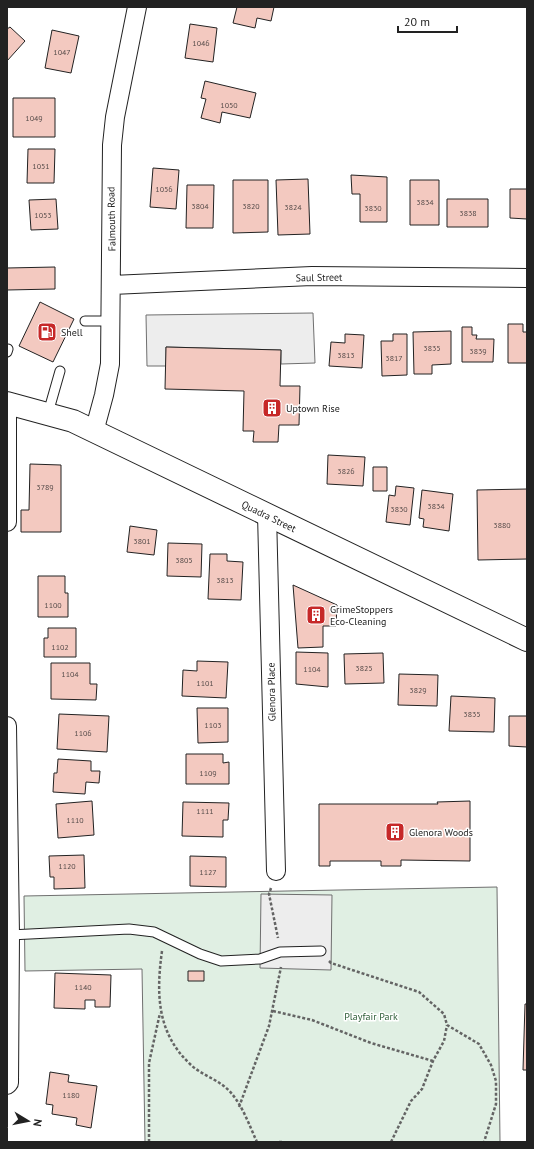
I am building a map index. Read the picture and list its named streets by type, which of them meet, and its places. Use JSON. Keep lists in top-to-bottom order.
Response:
{
  "streets": {
    "main road": ["Quadra Street"],
    "street": ["Falmouth Road", "Saul Street", "Glenora Place"]
  },
  "crossings": [
    ["Falmouth Road", "Saul Street"],
    ["Falmouth Road", "Quadra Street"],
    ["Quadra Street", "Glenora Place"]
  ],
  "parks": ["Playfair Park"],
  "places": {
    "fuel station": ["Shell"],
    "building": ["Uptown Rise", "GrimeStoppers Eco-Cleaning", "Glenora Woods"]
  },
  "house_numbers": [
    "1046",
    "1047",
    "1050",
    "1049",
    "1051",
    "1056",
    "3834",
    "3804",
    "3820",
    "3824",
    "3830",
    "3838",
    "1053",
    "3835",
    "3839",
    "3813",
    "3817",
    "3826",
    "3789",
    "3834",
    "3830",
    "3880",
    "3801",
    "3805",
    "3813",
    "1100",
    "1102",
    "3825",
    "1104",
    "1104",
    "1101",
    "3829",
    "3835",
    "1103",
    "1106",
    "1109",
    "1111",
    "1110",
    "1120",
    "1127",
    "1140",
    "1180"
  ],
  "scale_bar": "20 m",
  "north": "right"
}
